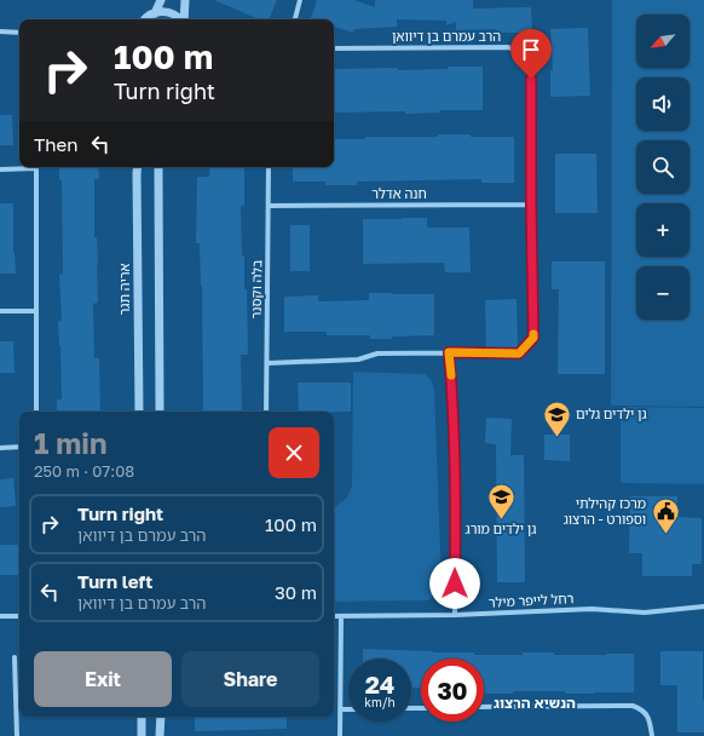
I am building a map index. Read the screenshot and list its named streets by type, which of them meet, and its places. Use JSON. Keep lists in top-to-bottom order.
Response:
{
  "streets": {
    "street": [
      "הרב עמרם בן דיוואן",
      "חנה אדלר",
      "אריה תגר",
      "בלה וקסנר",
      "רחל לייפר מילר"
    ]
  },
  "crossings": [
    ["הרב עמרם בן דיוואן", "חנה אדלר"],
    ["הרב עמרם בן דיוואן", "בלה וקסנר"],
    ["חנה אדלר", "בלה וקסנר"]
  ],
  "districts": ["הנשיא הרצוג"],
  "places": {
    "school or university": ["גן ילדים גלים", "גן ילדים מורג"],
    "public building": ["מרכז קהילתי וספורט - הרצוג"]
  },
  "north": "bottom left",
  "page": {
    "map_buttons": ["+", "−"],
    "turn": ["100 m", "Turn right"],
    "then": "Then",
    "heading": ["1 min", "250 m · 07:08"],
    "list": [
      {
        "name": "Turn right",
        "note": "הרב עמרם בן דיוואן",
        "value": "100 m"
      },
      {
        "name": "Turn left",
        "note": "הרב עמרם בן דיוואן",
        "value": "30 m"
      }
    ],
    "buttons": ["Exit", "Share"],
    "speed": "24 km/h",
    "limit": "30"
  }
}
